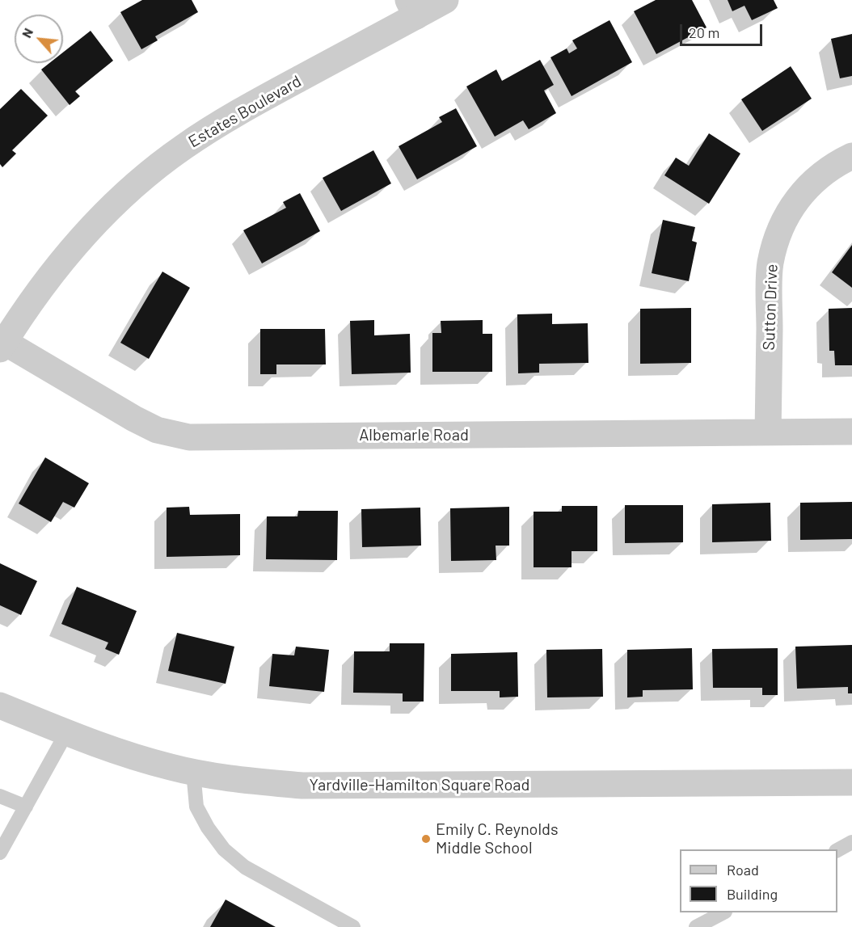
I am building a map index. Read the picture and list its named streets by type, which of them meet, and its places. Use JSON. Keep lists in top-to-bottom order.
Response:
{
  "streets": {
    "street": [
      "Estates Boulevard",
      "Sutton Drive",
      "Albemarle Road",
      "Yardville-Hamilton Square Road"
    ]
  },
  "crossings": [
    ["Estates Boulevard", "Albemarle Road"],
    ["Sutton Drive", "Albemarle Road"]
  ],
  "places": ["Emily C. Reynolds Middle School"],
  "legend": ["Road", "Building"],
  "scale_bar": "20 m",
  "north": "top left"
}
